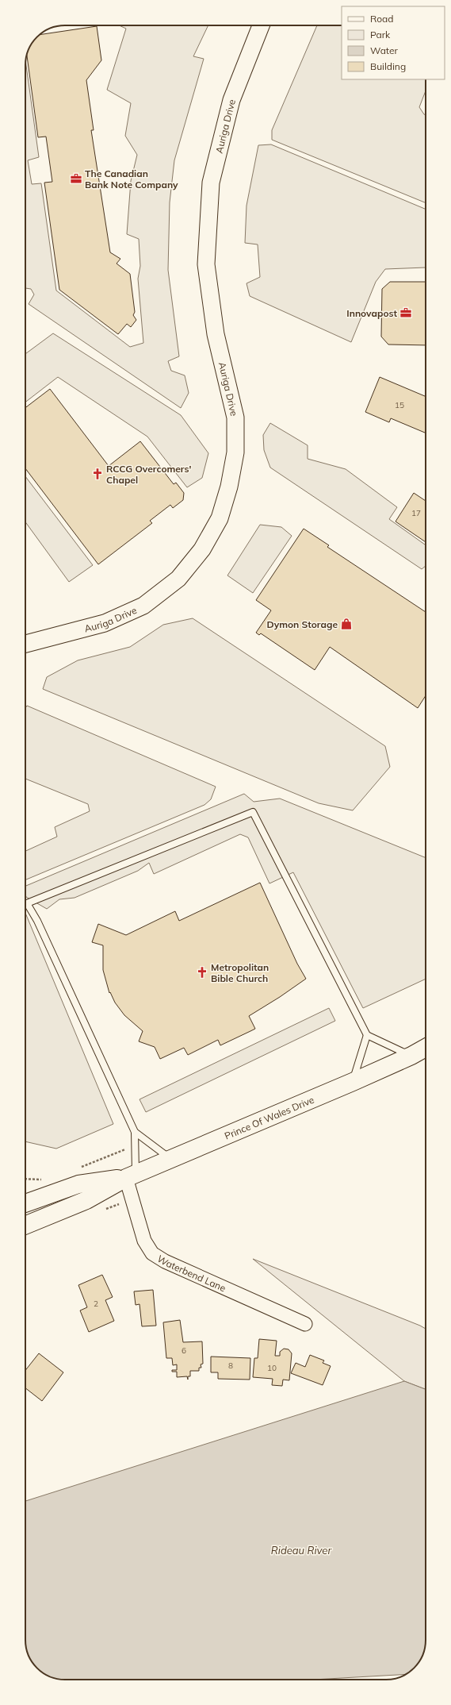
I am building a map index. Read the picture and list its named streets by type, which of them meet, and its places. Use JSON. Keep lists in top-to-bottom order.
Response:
{
  "streets": {
    "main road": ["Prince Of Wales Drive"],
    "street": ["Auriga Drive", "Waterbend Lane"]
  },
  "crossings": [
    ["Prince Of Wales Drive", "Waterbend Lane"]
  ],
  "water": ["Rideau River"],
  "places": {
    "office": ["The Canadian Bank Note Company", "Innovapost"],
    "church": ["RCCG Overcomers' Chapel", "Metropolitan Bible Church"],
    "shop": ["Dymon Storage"]
  },
  "house_numbers": [
    "15",
    "17",
    "2",
    "6",
    "8",
    "10"
  ],
  "legend": [
    "Road",
    "Park",
    "Water",
    "Building"
  ]
}
